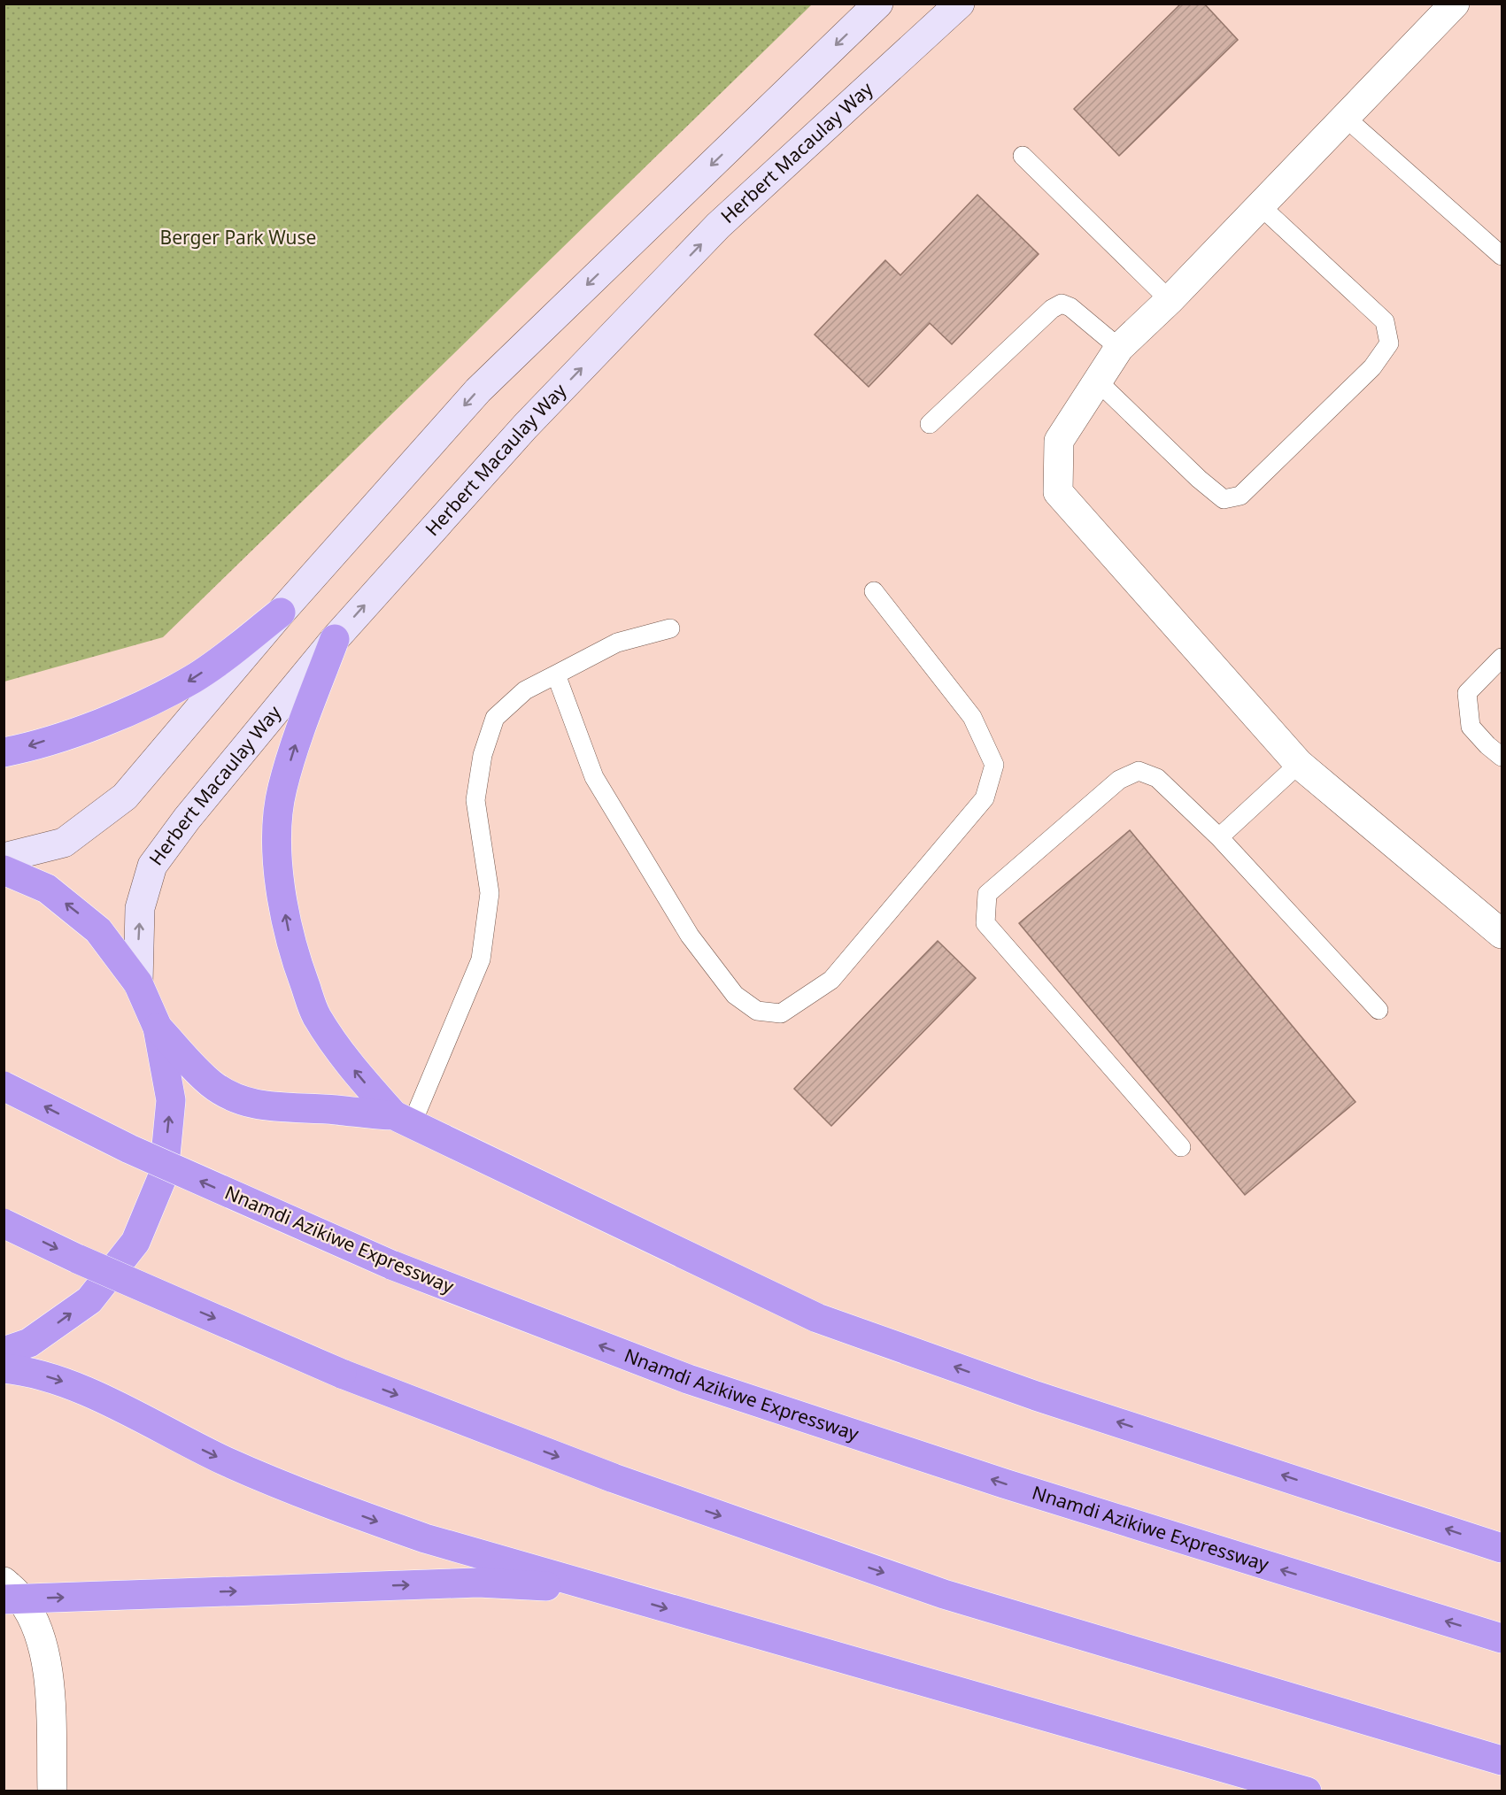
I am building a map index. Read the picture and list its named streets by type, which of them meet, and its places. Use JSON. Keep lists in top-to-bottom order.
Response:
{
  "streets": {
    "highway": ["Nnamdi Azikiwe Expressway"],
    "main road": ["Herbert Macaulay Way"]
  },
  "parks": ["Berger Park Wuse"]
}
